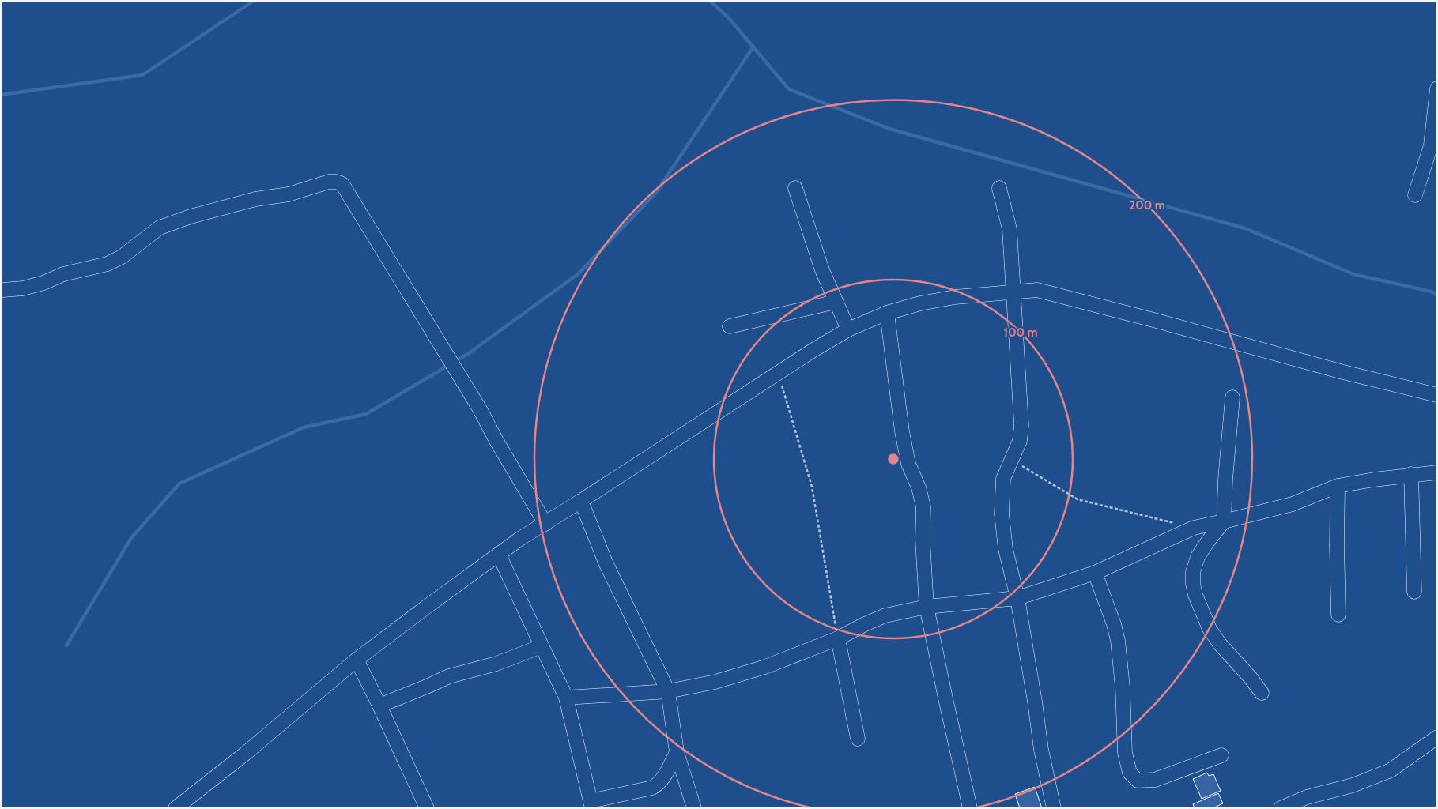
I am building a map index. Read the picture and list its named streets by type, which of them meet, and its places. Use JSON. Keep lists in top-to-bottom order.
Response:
{
  "rings": ["200 m", "100 m"]
}
